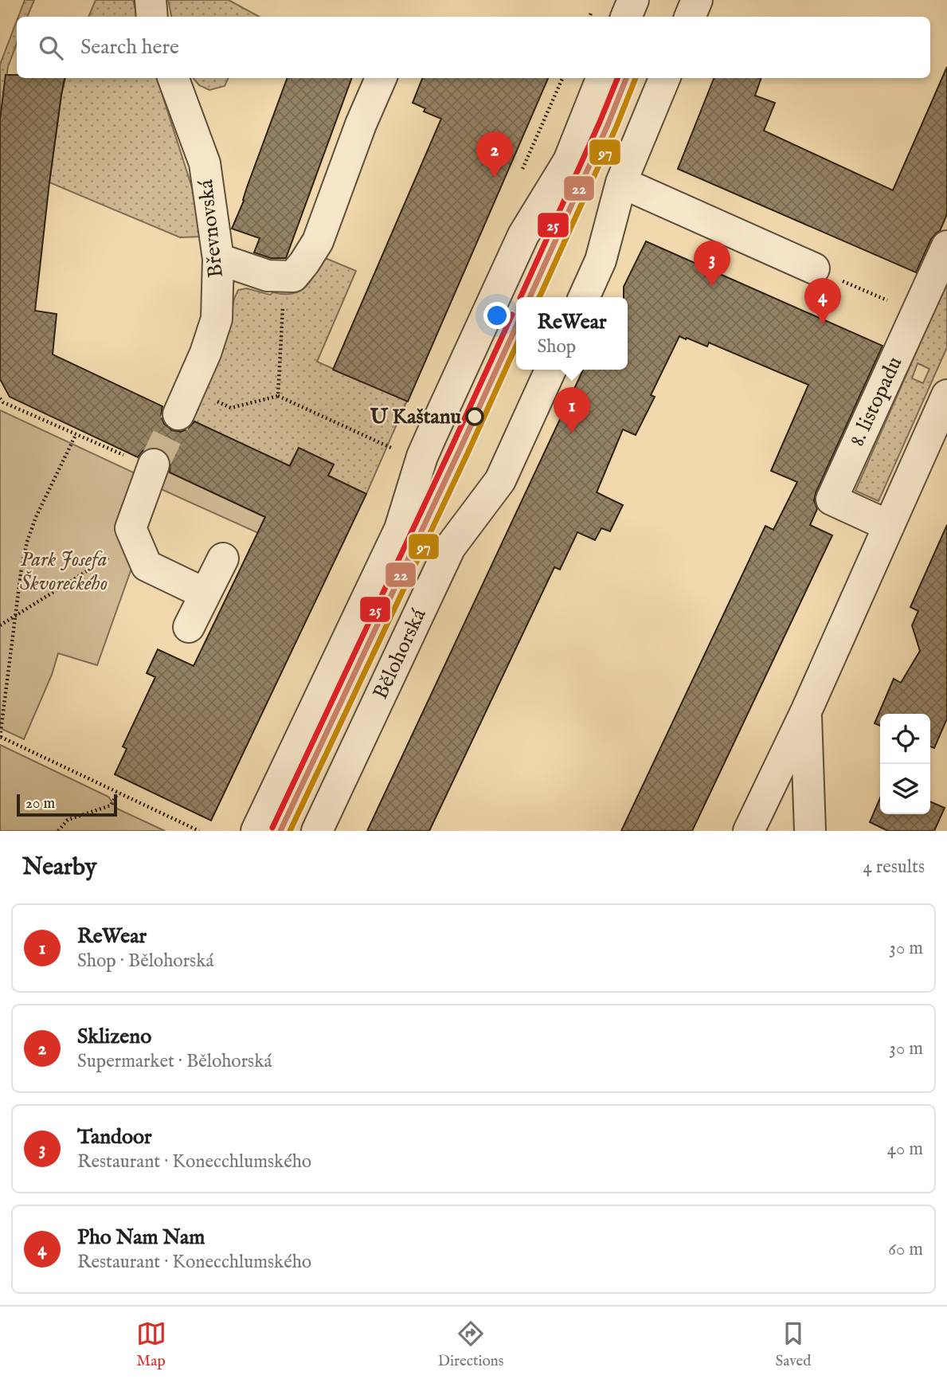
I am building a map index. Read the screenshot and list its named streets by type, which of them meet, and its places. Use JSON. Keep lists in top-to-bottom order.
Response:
{
  "streets": {
    "street": ["Břevnovská", "8. listopadu", "Bělohorská"]
  },
  "parks": ["Park Josefa Škvoreckého"],
  "places": ["U Kaštanu"],
  "lines": ["transit line 22", "transit line 97", "transit line 25"],
  "scale_bar": "20 m",
  "page": {
    "search": "Search here",
    "pins": [
      "2",
      "3",
      "4",
      "1"
    ],
    "popup": ["ReWear", "Shop"],
    "scale": "20 m",
    "heading": ["Nearby", "4 results"],
    "list": [
      {
        "mark": "1",
        "name": "ReWear",
        "note": "Shop · Bělohorská",
        "value": "30 m"
      },
      {
        "mark": "2",
        "name": "Sklizeno",
        "note": "Supermarket · Bělohorská",
        "value": "30 m"
      },
      {
        "mark": "3",
        "name": "Tandoor",
        "note": "Restaurant · Konecchlumského",
        "value": "40 m"
      },
      {
        "mark": "4",
        "name": "Pho Nam Nam",
        "note": "Restaurant · Konecchlumského",
        "value": "60 m"
      }
    ],
    "nav": ["Map", "Directions", "Saved"]
  }
}
